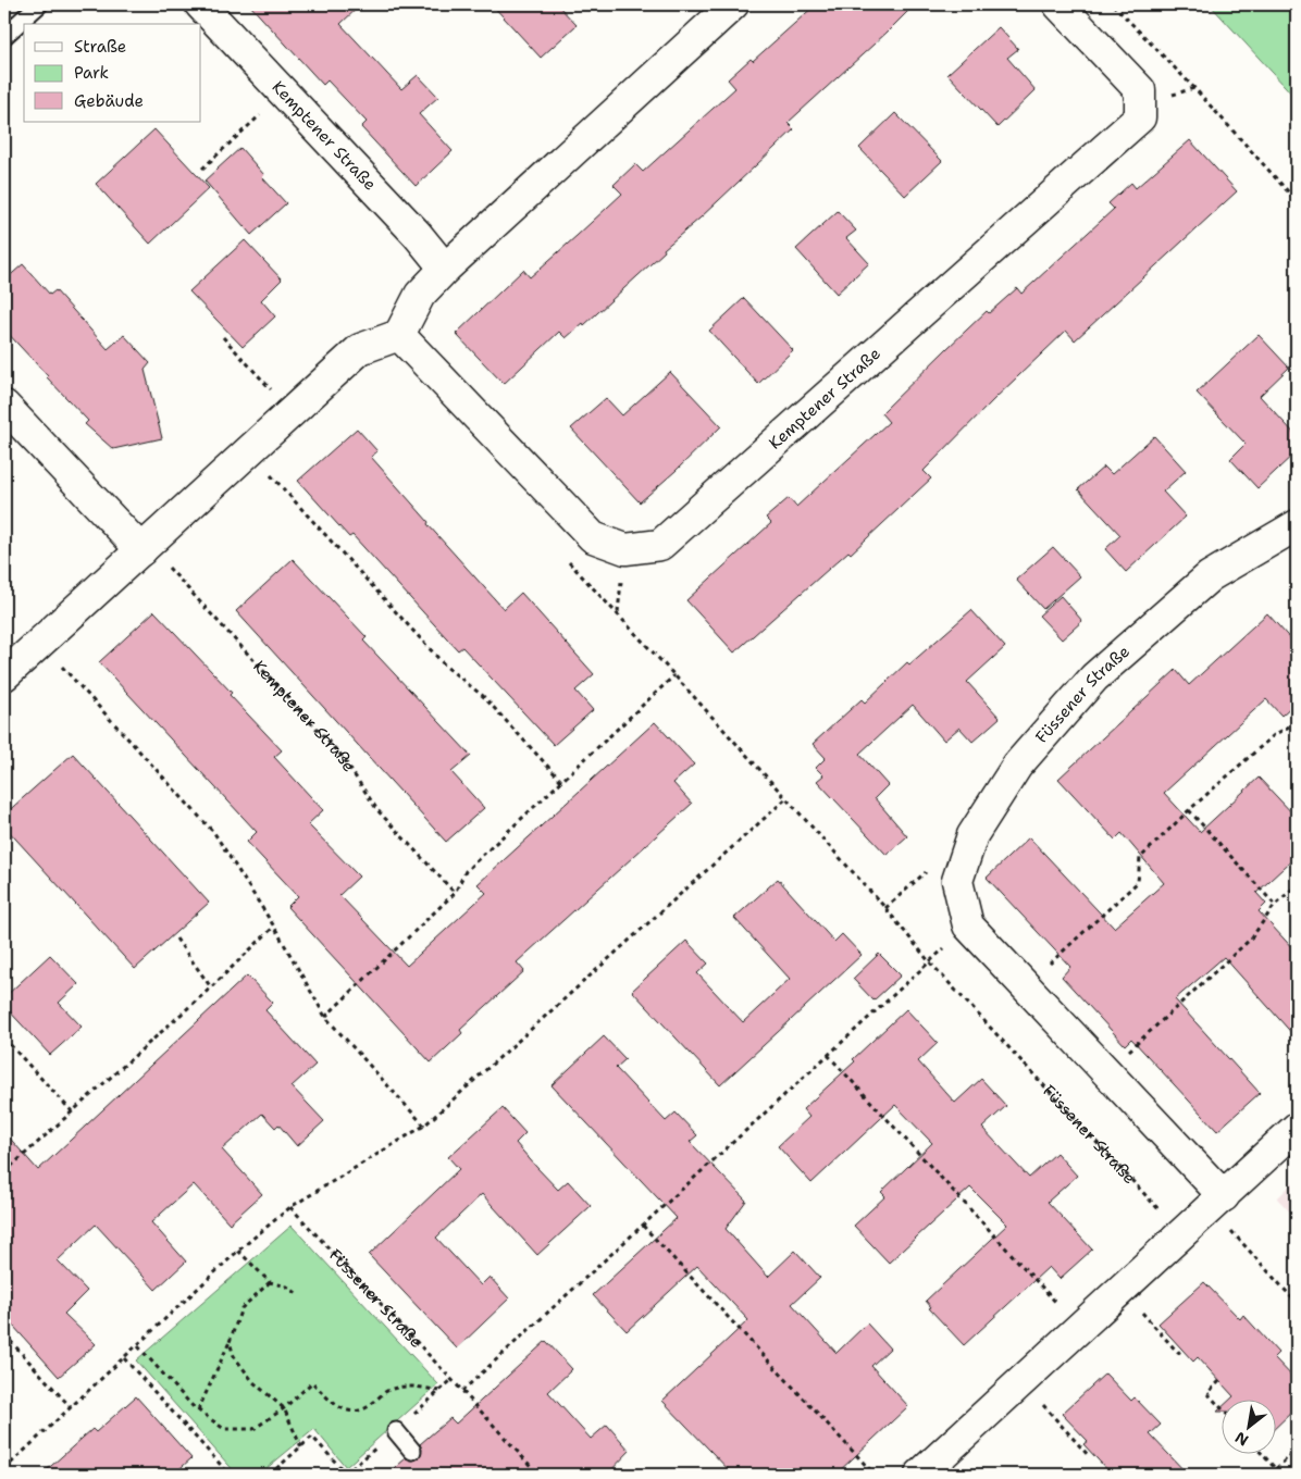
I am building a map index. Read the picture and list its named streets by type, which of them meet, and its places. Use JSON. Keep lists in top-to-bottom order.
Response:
{
  "streets": {
    "street": ["Kemptener Straße", "Füssener Straße"]
  },
  "legend": ["Straße", "Park", "Gebäude"],
  "north": "bottom left"
}
